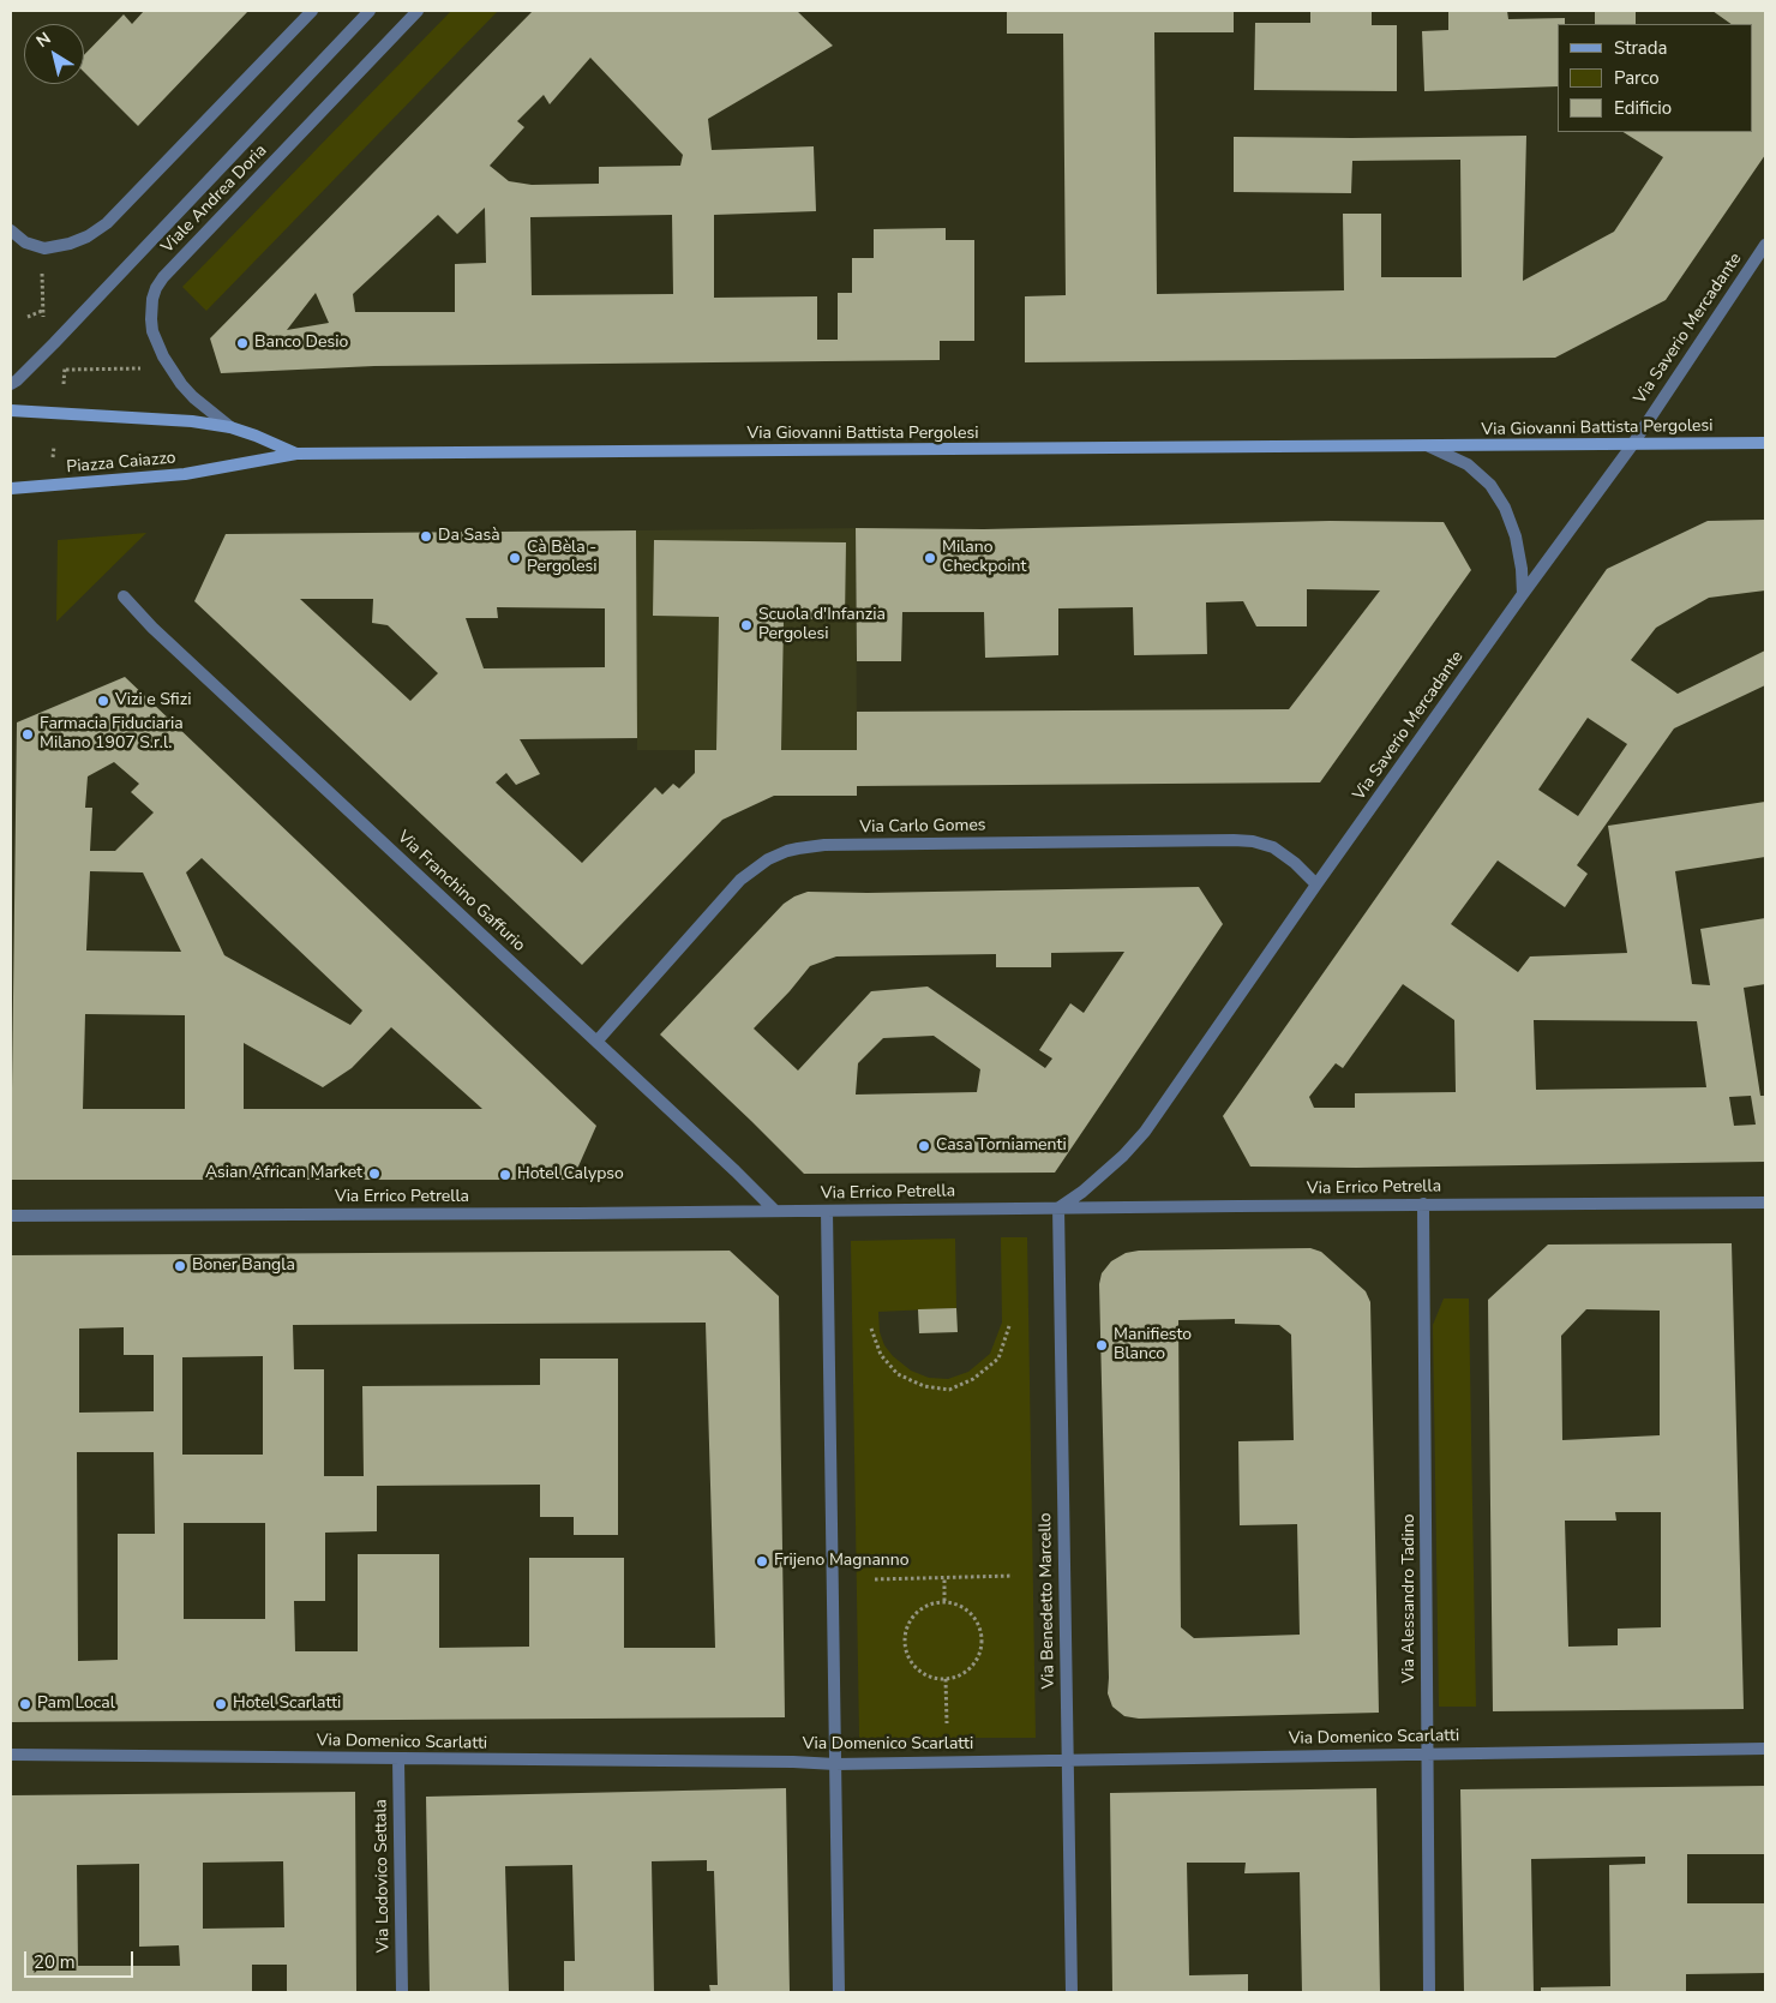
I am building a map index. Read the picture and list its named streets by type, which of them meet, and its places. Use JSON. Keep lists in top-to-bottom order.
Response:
{
  "streets": {
    "main road": ["Via Giovanni Battista Pergolesi", "Piazza Caiazzo"],
    "street": [
      "Viale Andrea Doria",
      "Via Saverio Mercadante",
      "Via Carlo Gomes",
      "Via Franchino Gaffurio",
      "Via Errico Petrella",
      "Via Alessandro Tadino",
      "Via Benedetto Marcello",
      "Via Domenico Scarlatti",
      "Via Lodovico Settala"
    ]
  },
  "crossings": [
    ["Viale Andrea Doria", "Via Giovanni Battista Pergolesi"],
    ["Via Saverio Mercadante", "Via Giovanni Battista Pergolesi"],
    ["Via Saverio Mercadante", "Via Carlo Gomes"],
    ["Via Saverio Mercadante", "Via Errico Petrella"],
    ["Via Saverio Mercadante", "Via Benedetto Marcello"],
    ["Via Giovanni Battista Pergolesi", "Piazza Caiazzo"],
    ["Via Carlo Gomes", "Via Franchino Gaffurio"],
    ["Via Franchino Gaffurio", "Via Errico Petrella"],
    ["Via Errico Petrella", "Via Alessandro Tadino"],
    ["Via Errico Petrella", "Via Benedetto Marcello"],
    ["Via Alessandro Tadino", "Via Domenico Scarlatti"],
    ["Via Benedetto Marcello", "Via Domenico Scarlatti"],
    ["Via Domenico Scarlatti", "Via Lodovico Settala"]
  ],
  "places": [
    "Banco Desio",
    "Da Sasà",
    "Cà Bèla - Pergolesi",
    "Milano Checkpoint",
    "Scuola d'Infanzia Pergolesi",
    "Vizi e Sfizi",
    "Farmacia Fiduciaria Milano 1907 S.r.l.",
    "Casa Torniamenti",
    "Asian African Market",
    "Hotel Calypso",
    "Boner Bangla",
    "Manifiesto Blanco",
    "Frijeno Magnanno",
    "Pam Local",
    "Hotel Scarlatti"
  ],
  "legend": ["Strada", "Parco", "Edificio"],
  "scale_bar": "20 m",
  "north": "top left"
}
